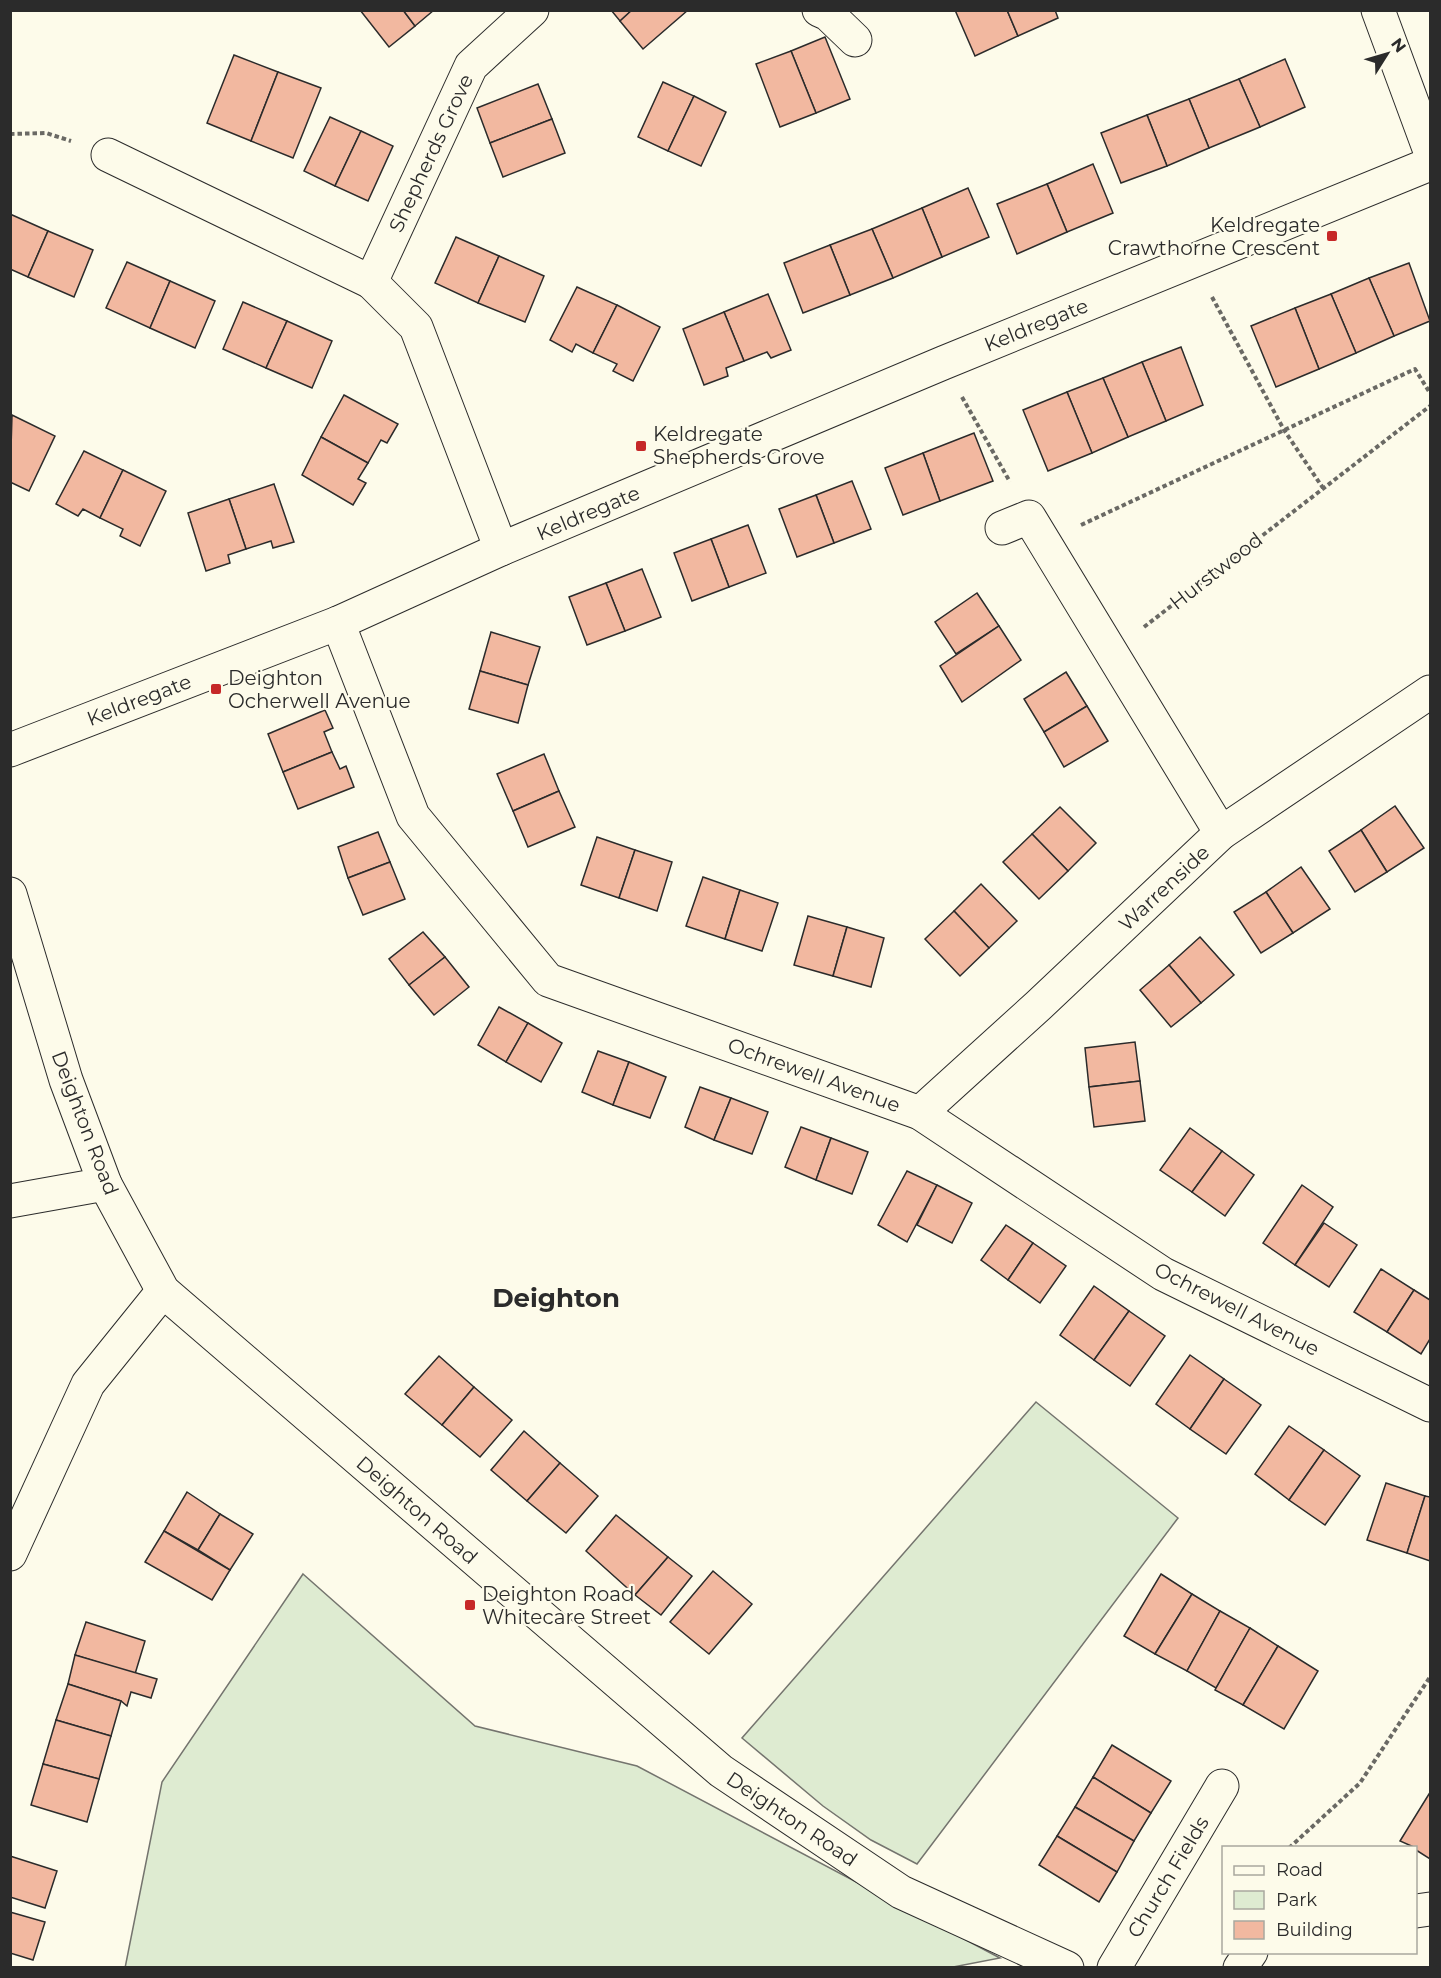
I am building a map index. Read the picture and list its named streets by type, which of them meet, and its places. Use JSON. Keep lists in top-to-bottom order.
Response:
{
  "streets": {
    "street": [
      "Shepherds Grove",
      "Keldregate",
      "Warrenside",
      "Ochrewell Avenue",
      "Deighton Road",
      "Church Fields"
    ],
    "path": ["Hurstwood"]
  },
  "crossings": [
    ["Keldregate", "Ochrewell Avenue"],
    ["Warrenside", "Ochrewell Avenue"]
  ],
  "districts": ["Deighton"],
  "places": {
    "transit": [
      "Keldregate Crawthorne Crescent",
      "Keldregate Shepherds Grove",
      "Deighton Ocherwell Avenue",
      "Deighton Road Whitecare Street"
    ]
  },
  "legend": ["Road", "Park", "Building"],
  "north": "top right"
}
